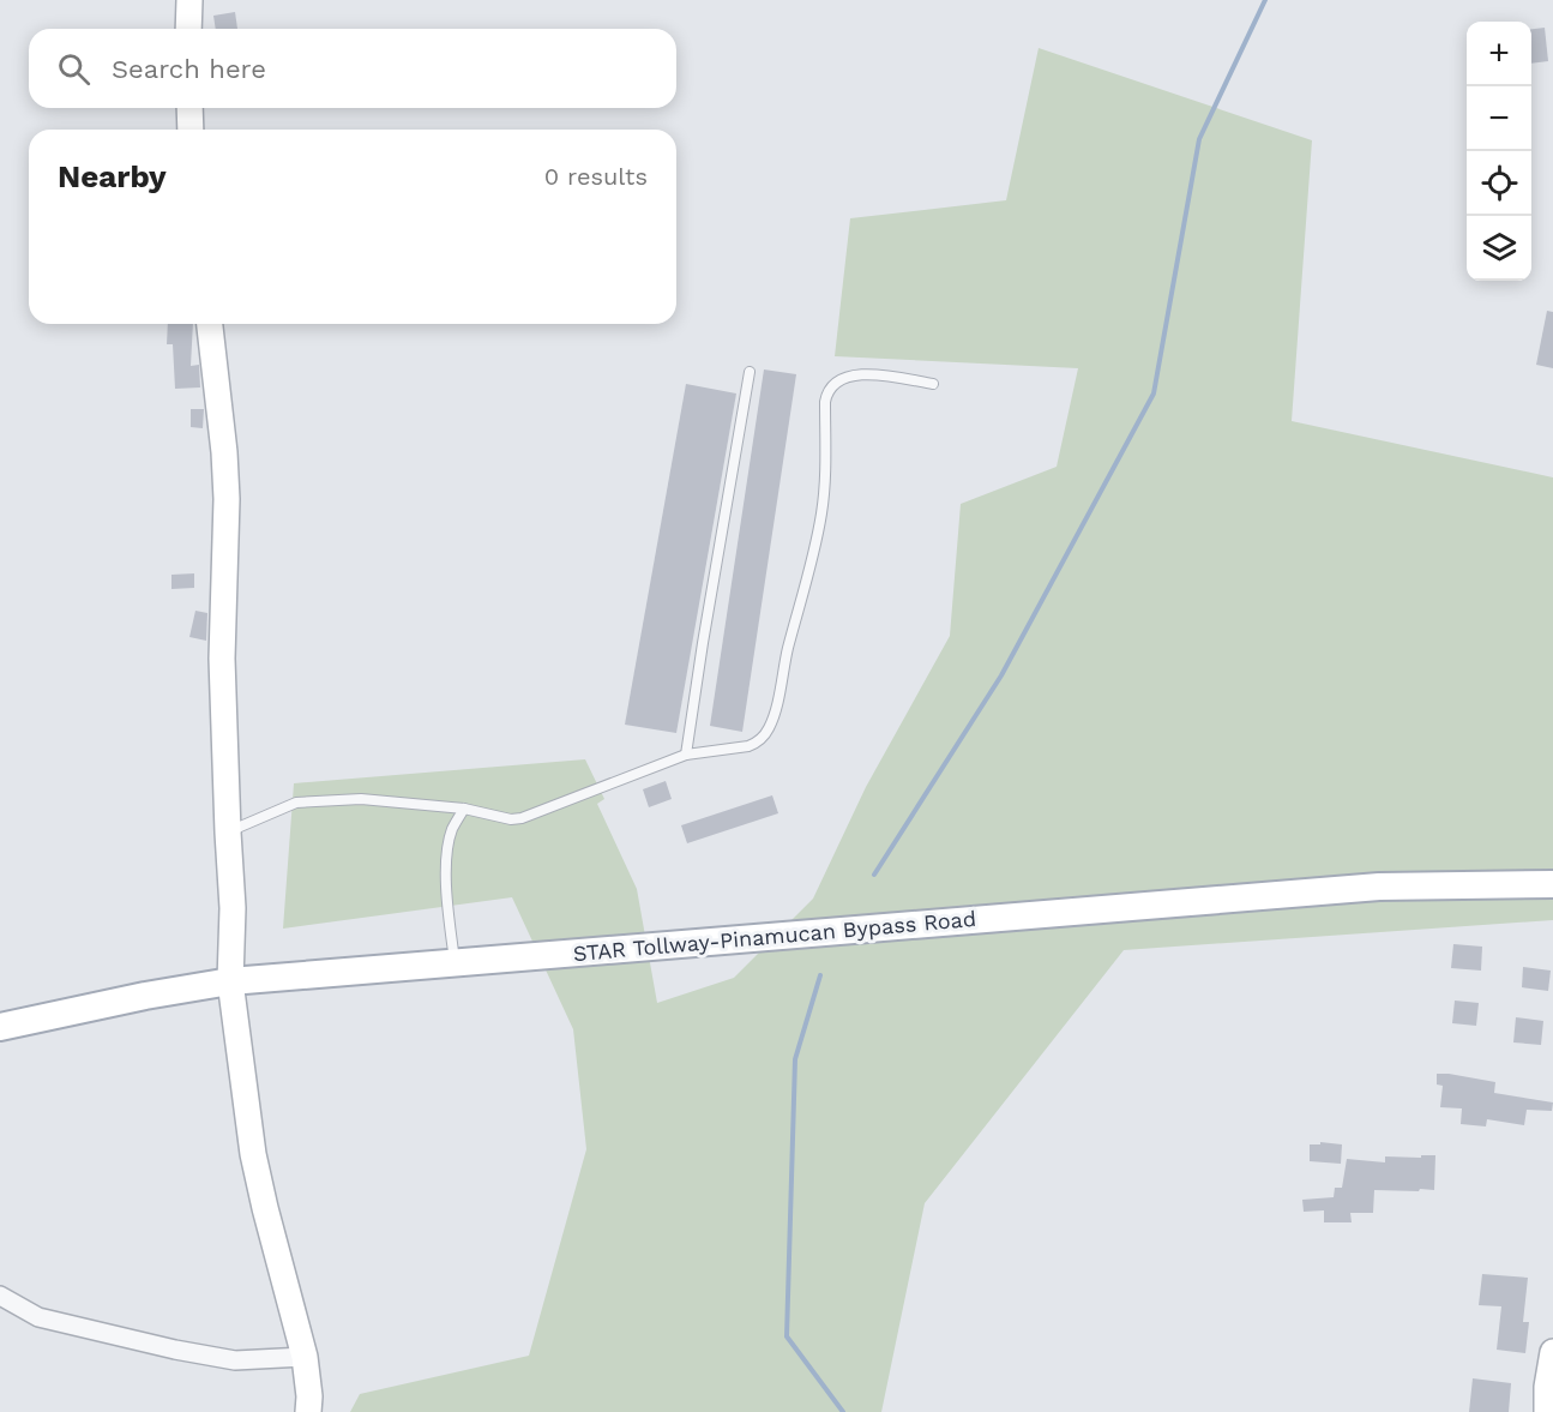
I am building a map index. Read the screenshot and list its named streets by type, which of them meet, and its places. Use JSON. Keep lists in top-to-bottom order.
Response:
{
  "streets": {
    "main road": ["STAR Tollway-Pinamucan Bypass Road"]
  },
  "page": {
    "map_buttons": ["+", "−"],
    "search": "Search here",
    "heading": ["Nearby", "0 results"]
  }
}
